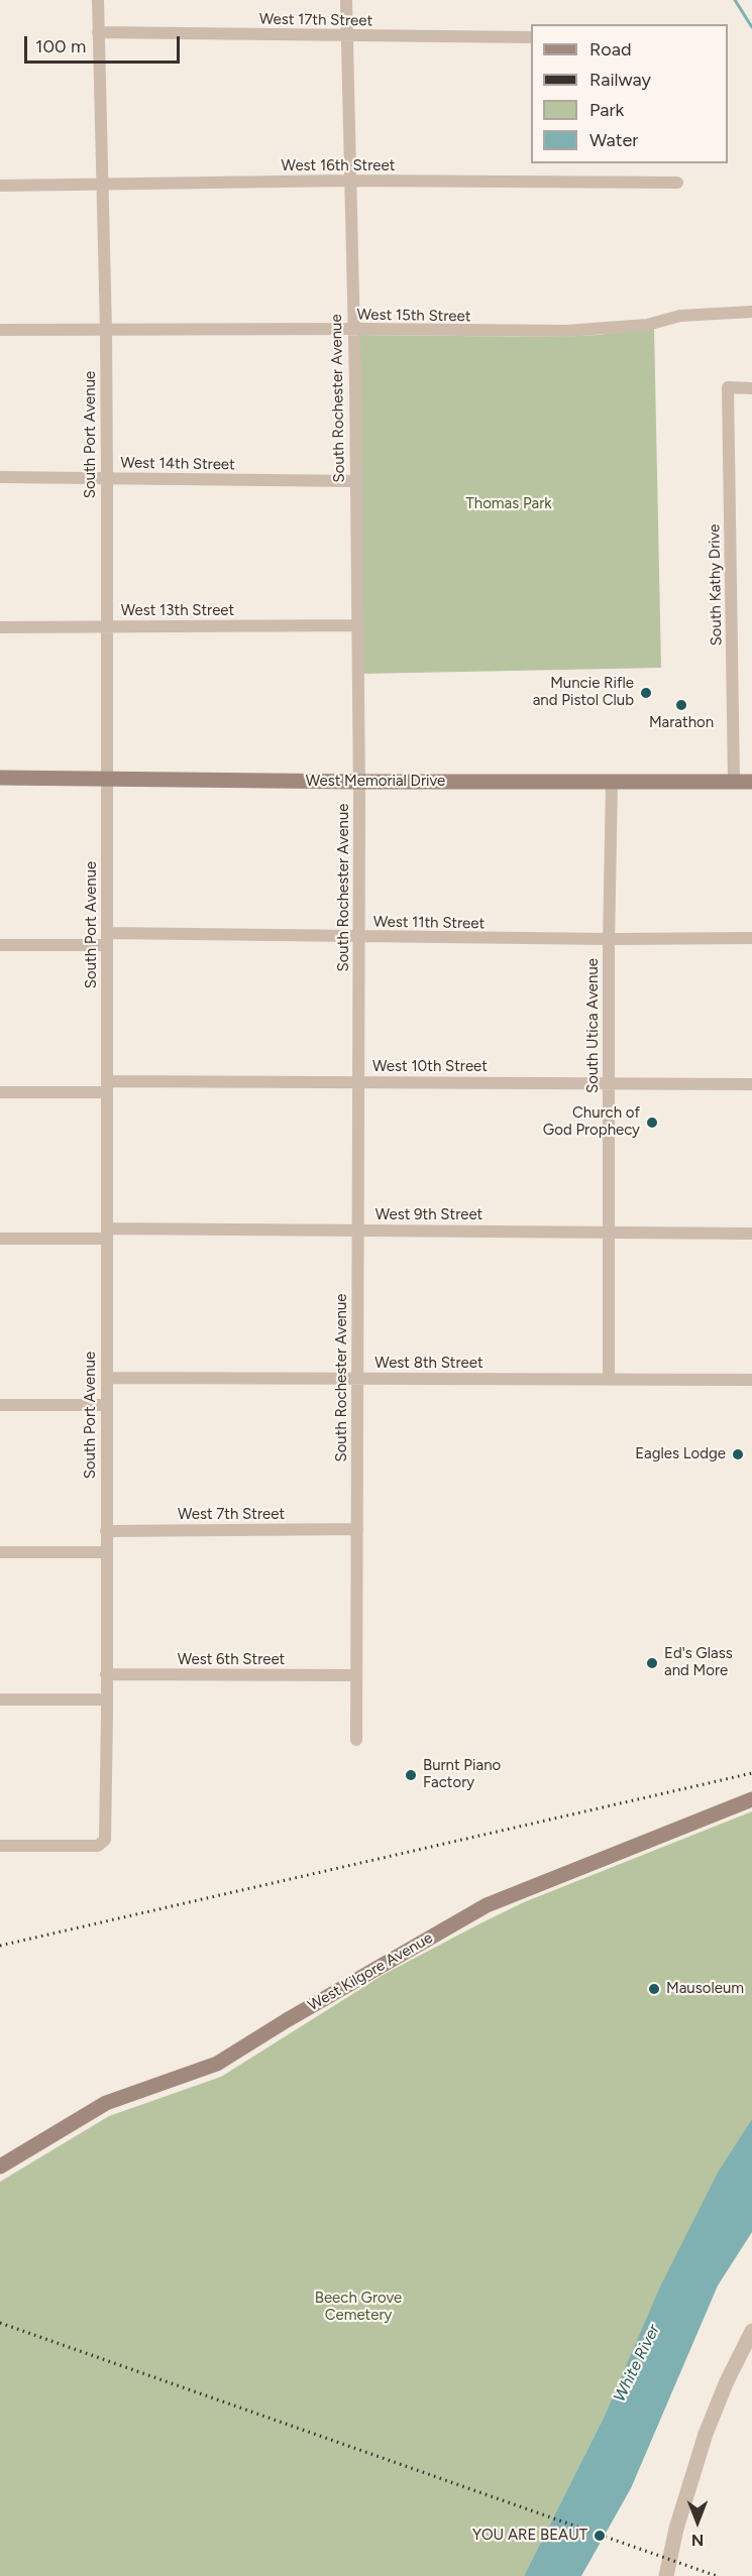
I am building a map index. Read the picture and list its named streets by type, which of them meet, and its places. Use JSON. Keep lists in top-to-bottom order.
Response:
{
  "streets": {
    "main road": ["West Memorial Drive", "West Kilgore Avenue"],
    "street": [
      "West 17th Street",
      "West 16th Street",
      "West 15th Street",
      "South Rochester Avenue",
      "South Port Avenue",
      "West 14th Street",
      "South Kathy Drive",
      "West 13th Street",
      "West 11th Street",
      "South Utica Avenue",
      "West 10th Street",
      "West 9th Street",
      "West 8th Street",
      "West 7th Street",
      "West 6th Street"
    ]
  },
  "crossings": [
    ["West 17th Street", "South Rochester Avenue"],
    ["West 17th Street", "South Port Avenue"],
    ["West 16th Street", "South Rochester Avenue"],
    ["West 16th Street", "South Port Avenue"],
    ["West 15th Street", "South Rochester Avenue"],
    ["West 15th Street", "South Port Avenue"],
    ["South Rochester Avenue", "West 14th Street"],
    ["South Rochester Avenue", "West 13th Street"],
    ["South Rochester Avenue", "West Memorial Drive"],
    ["South Rochester Avenue", "West 11th Street"],
    ["South Rochester Avenue", "West 10th Street"],
    ["South Rochester Avenue", "West 9th Street"],
    ["South Rochester Avenue", "West 8th Street"],
    ["South Rochester Avenue", "West 7th Street"],
    ["South Rochester Avenue", "West 6th Street"],
    ["South Port Avenue", "West 14th Street"],
    ["South Port Avenue", "West 13th Street"],
    ["South Port Avenue", "West Memorial Drive"],
    ["South Port Avenue", "West 11th Street"],
    ["South Port Avenue", "West 10th Street"],
    ["South Port Avenue", "West 9th Street"],
    ["South Port Avenue", "West 8th Street"],
    ["South Port Avenue", "West 7th Street"],
    ["South Port Avenue", "West 6th Street"],
    ["South Kathy Drive", "West Memorial Drive"],
    ["West Memorial Drive", "South Utica Avenue"],
    ["West 11th Street", "South Utica Avenue"],
    ["South Utica Avenue", "West 10th Street"],
    ["South Utica Avenue", "West 9th Street"],
    ["South Utica Avenue", "West 8th Street"]
  ],
  "water": ["White River"],
  "parks": ["Thomas Park", "Beech Grove Cemetery"],
  "places": [
    "Muncie Rifle and Pistol Club",
    "Marathon",
    "Church of God Prophecy",
    "Eagles Lodge",
    "Ed's Glass and More",
    "Burnt Piano Factory",
    "Mausoleum",
    "YOU ARE BEAUT"
  ],
  "legend": [
    "Road",
    "Railway",
    "Park",
    "Water"
  ],
  "scale_bar": "100 m",
  "north": "bottom"
}
